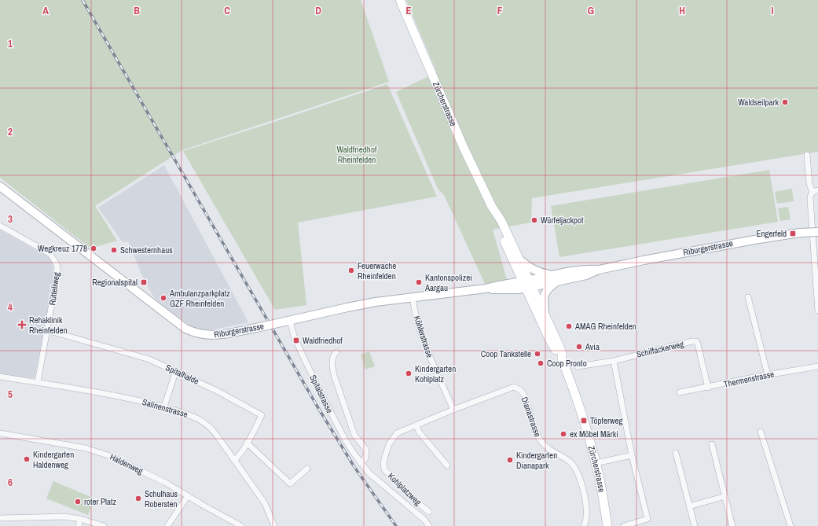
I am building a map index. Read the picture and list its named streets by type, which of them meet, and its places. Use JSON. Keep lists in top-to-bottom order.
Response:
{
  "streets": {
    "main road": ["Zürcherstrasse"],
    "street": [
      "Riburgerstrasse",
      "Rütteliweg",
      "Köhlerstrasse",
      "Schiffackerweg",
      "Spitalhalde",
      "Thermenstrasse",
      "Spitalstrasse",
      "Salinenstrasse",
      "Dianastrasse",
      "Haldenweg",
      "Kohlplatzweg"
    ]
  },
  "crossings": [
    ["Zürcherstrasse", "Riburgerstrasse"],
    ["Riburgerstrasse", "Köhlerstrasse"],
    ["Riburgerstrasse", "Spitalstrasse"],
    ["Rütteliweg", "Spitalhalde"],
    ["Rütteliweg", "Salinenstrasse"],
    ["Köhlerstrasse", "Kohlplatzweg"],
    ["Schiffackerweg", "Thermenstrasse"],
    ["Spitalhalde", "Salinenstrasse"],
    ["Dianastrasse", "Kohlplatzweg"]
  ],
  "parks": ["Waldfriedhof Rheinfelden"],
  "places": {
    "other": [
      "Waldseilpark",
      "Würfeljackpot",
      "Wegkreuz 1778",
      "Schwesternhaus",
      "Feuerwache Rheinfelden",
      "Kantonspolizei Aargau",
      "Ambulanzparkplatz GZF Rheinfelden",
      "AMAG Rheinfelden",
      "Avia",
      "Coop Tankstelle",
      "Coop Pronto",
      "Kindergarten Kohlplatz",
      "ex Möbel Märki",
      "Kindergarten Haldenweg",
      "Kindergarten Dianapark",
      "Schulhaus Robersten",
      "roter Platz"
    ],
    "transit": [
      "Engerfeld",
      "Regionalspital",
      "Waldfriedhof",
      "Töpferweg"
    ],
    "health": ["Rehaklinik Rheinfelden"]
  },
  "grid": {
    "columns": [
      "A",
      "B",
      "C",
      "D",
      "E",
      "F",
      "G",
      "H",
      "I"
    ],
    "rows": [
      "1",
      "2",
      "3",
      "4",
      "5",
      "6"
    ]
  }
}
